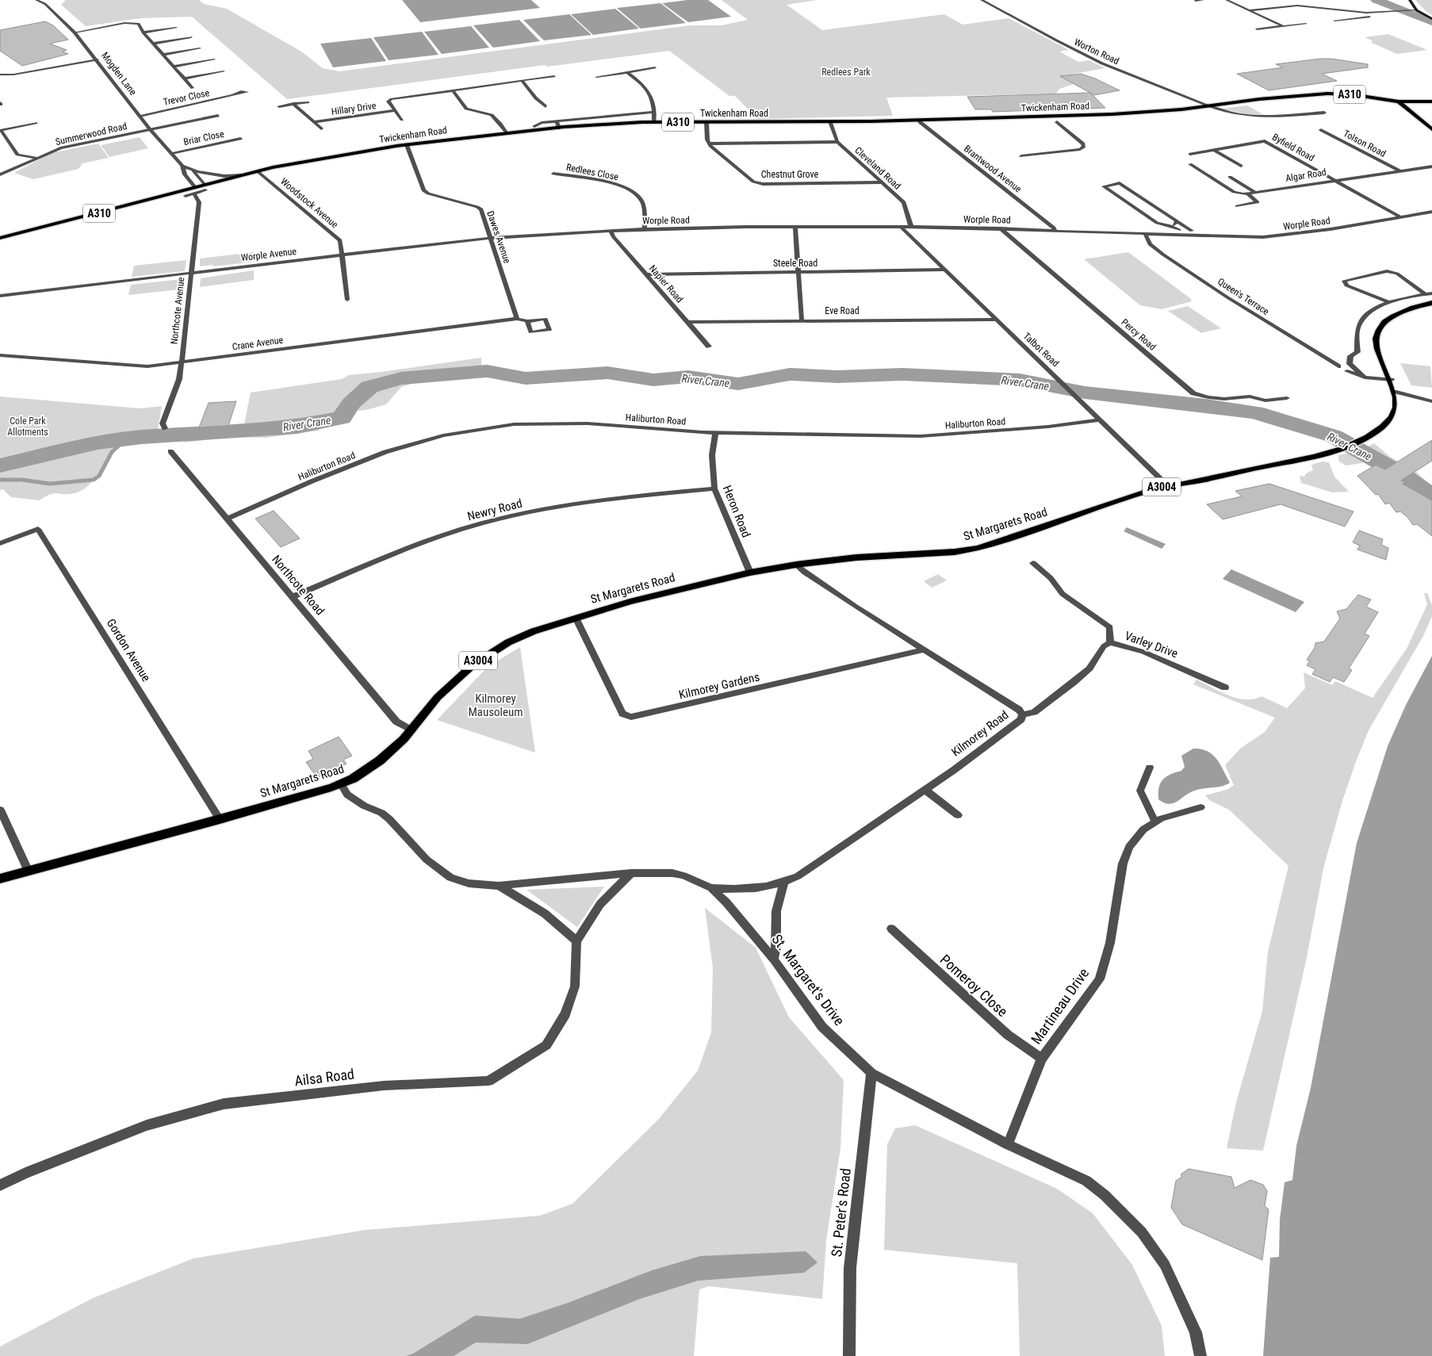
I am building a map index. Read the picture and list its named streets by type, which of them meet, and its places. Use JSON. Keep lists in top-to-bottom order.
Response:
{
  "streets": {
    "main road": [
      "A310",
      "Twickenham Road",
      "A3004",
      "St Margarets Road"
    ],
    "street": [
      "Worton Road",
      "Mogden Lane",
      "Trevor Close",
      "Hillary Drive",
      "Summerwood Road",
      "Briar Close",
      "Tolson Road",
      "Byfield Road",
      "Cleveland Road",
      "Brantwood Avenue",
      "Redlees Close",
      "Chestnut Grove",
      "Algar Road",
      "Woodstock Avenue",
      "Worple Road",
      "Dawes Avenue",
      "Worple Avenue",
      "Steele Road",
      "Napier Road",
      "Queen's Terrace",
      "Northcote Avenue",
      "Eve Road",
      "Percy Road",
      "Crane Avenue",
      "Talbot Road",
      "Haliburton Road",
      "Newry Road",
      "Heron Road",
      "Northcote Road",
      "Varley Drive",
      "Gordon Avenue",
      "Kilmorey Gardens",
      "Kilmorey Road",
      "St. Margaret's Drive",
      "Pomeroy Close",
      "Martineau Drive",
      "Ailsa Road",
      "St. Peter's Road"
    ]
  },
  "crossings": [
    ["Worton Road", "Twickenham Road"],
    ["Mogden Lane", "Trevor Close"],
    ["Mogden Lane", "Twickenham Road"],
    ["Mogden Lane", "Summerwood Road"],
    ["Mogden Lane", "Briar Close"],
    ["Twickenham Road", "Cleveland Road"],
    ["Twickenham Road", "Brantwood Avenue"],
    ["Twickenham Road", "Woodstock Avenue"],
    ["Twickenham Road", "Dawes Avenue"],
    ["Tolson Road", "Algar Road"],
    ["Byfield Road", "Algar Road"],
    ["Byfield Road", "Worple Road"],
    ["Cleveland Road", "Chestnut Grove"],
    ["Cleveland Road", "Worple Road"],
    ["Brantwood Avenue", "Worple Road"],
    ["Redlees Close", "Worple Road"],
    ["Woodstock Avenue", "Worple Avenue"],
    ["Worple Road", "Worple Avenue"],
    ["Worple Road", "Napier Road"],
    ["Worple Road", "Queen's Terrace"],
    ["Worple Road", "Percy Road"],
    ["Worple Road", "Talbot Road"],
    ["Dawes Avenue", "Worple Avenue"],
    ["Dawes Avenue", "Crane Avenue"],
    ["Worple Avenue", "Northcote Avenue"],
    ["Steele Road", "Napier Road"],
    ["Steele Road", "Talbot Road"],
    ["Napier Road", "Eve Road"],
    ["Northcote Avenue", "Crane Avenue"],
    ["Eve Road", "Talbot Road"],
    ["Talbot Road", "Haliburton Road"],
    ["Talbot Road", "St Margarets Road"],
    ["Haliburton Road", "Heron Road"],
    ["Haliburton Road", "Northcote Road"],
    ["A3004", "St Margarets Road"],
    ["Newry Road", "Heron Road"],
    ["Newry Road", "Northcote Road"],
    ["Heron Road", "St Margarets Road"],
    ["St Margarets Road", "Northcote Road"],
    ["St Margarets Road", "Gordon Avenue"],
    ["St Margarets Road", "Kilmorey Gardens"],
    ["St Margarets Road", "Kilmorey Road"],
    ["St Margarets Road", "St. Margaret's Drive"],
    ["Varley Drive", "Kilmorey Road"],
    ["Kilmorey Gardens", "Kilmorey Road"],
    ["Kilmorey Road", "St. Margaret's Drive"],
    ["St. Margaret's Drive", "Martineau Drive"],
    ["St. Margaret's Drive", "St. Peter's Road"],
    ["Pomeroy Close", "Martineau Drive"]
  ],
  "water": ["River Crane"],
  "parks": ["Redlees Park", "Cole Park Allotments", "Kilmorey Mausoleum"]
}
